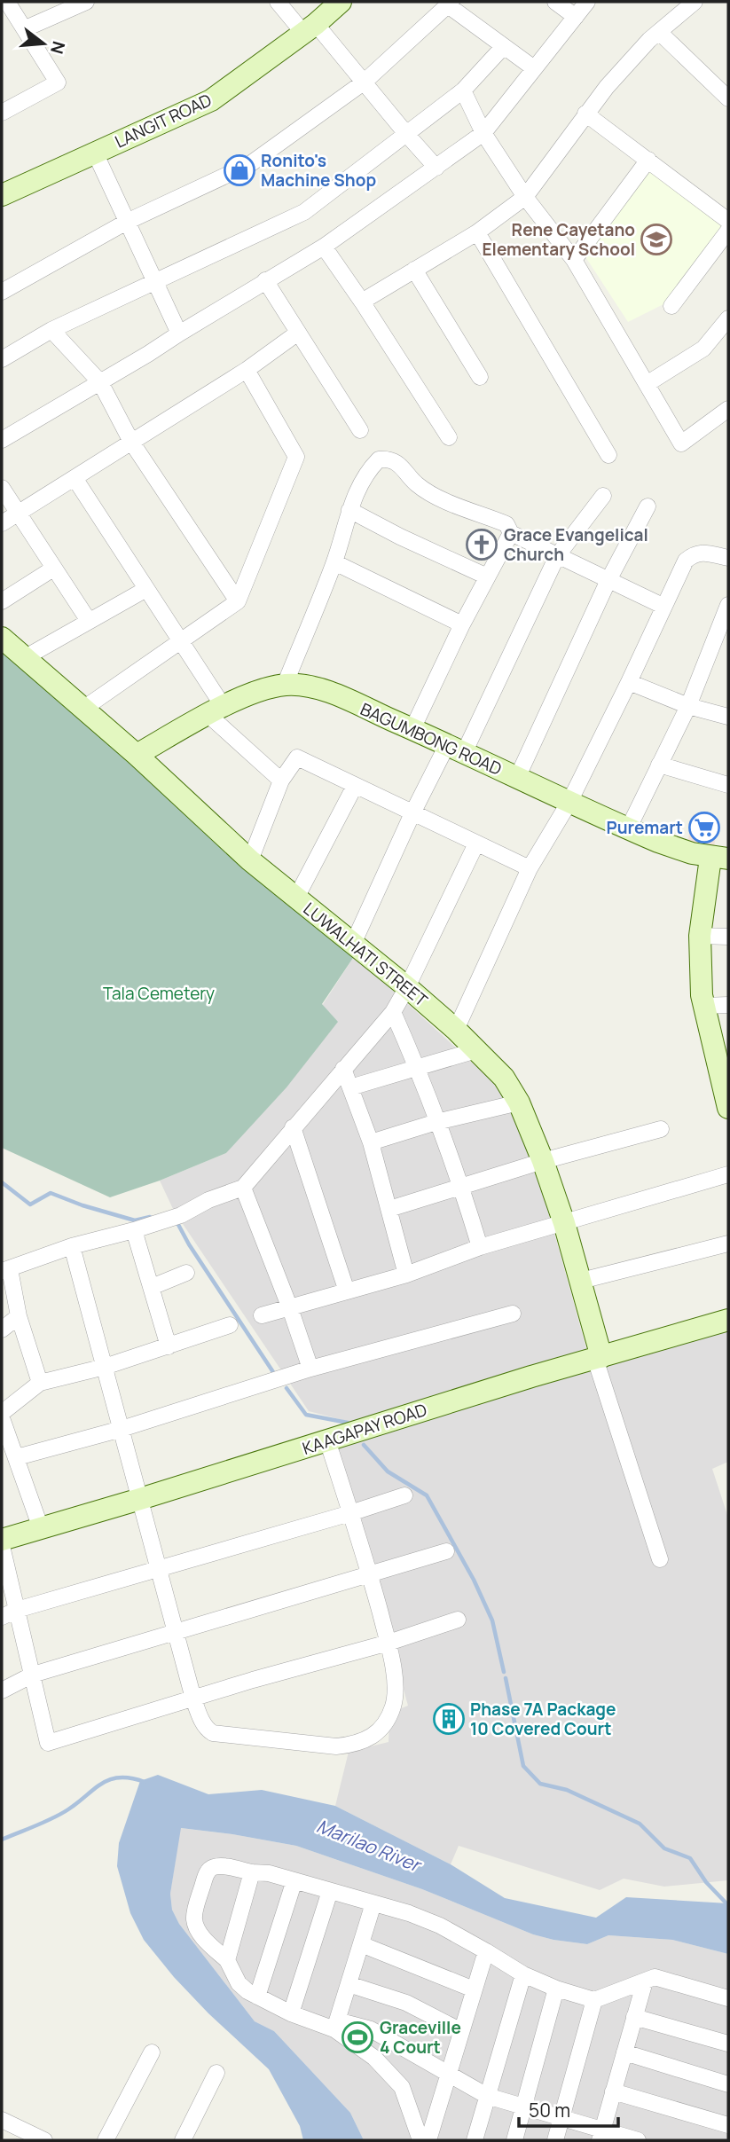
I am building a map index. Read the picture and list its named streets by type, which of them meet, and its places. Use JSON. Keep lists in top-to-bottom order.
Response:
{
  "streets": {
    "street": [
      "LANGIT ROAD",
      "BAGUMBONG ROAD",
      "LUWALHATI STREET",
      "KAAGAPAY ROAD"
    ]
  },
  "crossings": [
    ["BAGUMBONG ROAD", "LUWALHATI STREET"],
    ["LUWALHATI STREET", "KAAGAPAY ROAD"]
  ],
  "water": ["Marilao River"],
  "parks": ["Tala Cemetery"],
  "places": {
    "shop": ["Ronito's Machine Shop"],
    "school or university": ["Rene Cayetano Elementary School"],
    "church": ["Grace Evangelical Church"],
    "supermarket": ["Puremart"],
    "building": ["Phase 7A Package 10 Covered Court"],
    "sports": ["Graceville 4 Court"]
  },
  "scale_bar": "50 m",
  "north": "right"
}
